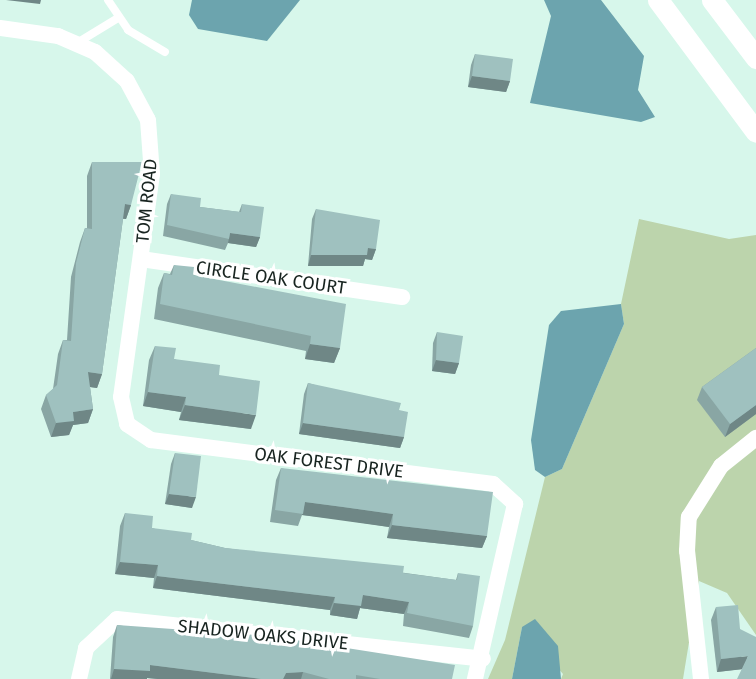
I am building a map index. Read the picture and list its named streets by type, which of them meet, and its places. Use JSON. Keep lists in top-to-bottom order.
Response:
{
  "streets": {
    "street": [
      "TOM ROAD",
      "CIRCLE OAK COURT",
      "OAK FOREST DRIVE",
      "SHADOW OAKS DRIVE"
    ]
  },
  "crossings": [
    ["TOM ROAD", "CIRCLE OAK COURT"],
    ["TOM ROAD", "OAK FOREST DRIVE"],
    ["CIRCLE OAK COURT", "OAK FOREST DRIVE"],
    ["OAK FOREST DRIVE", "SHADOW OAKS DRIVE"]
  ]
}
